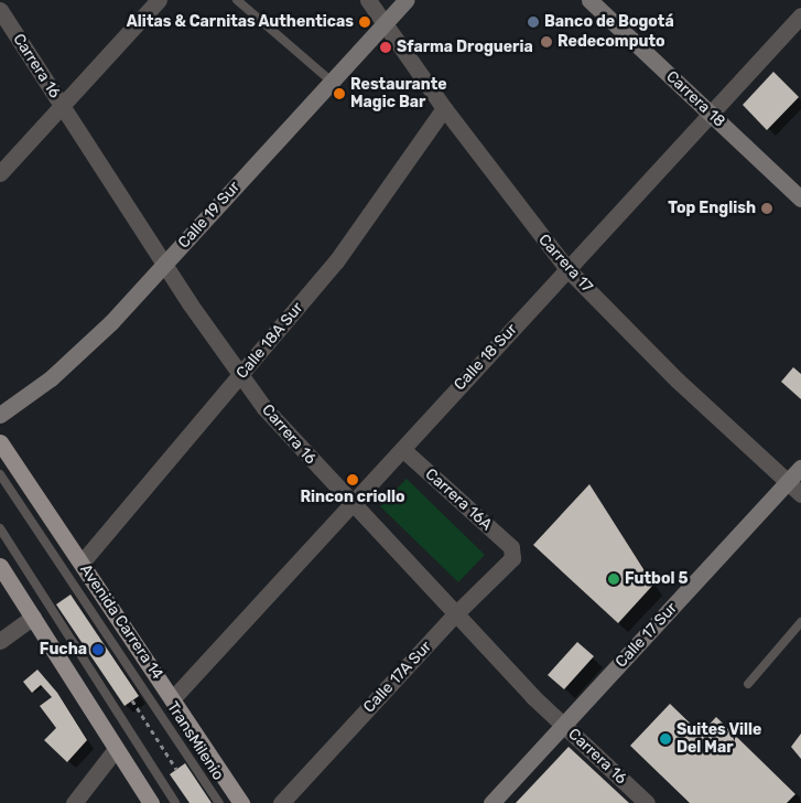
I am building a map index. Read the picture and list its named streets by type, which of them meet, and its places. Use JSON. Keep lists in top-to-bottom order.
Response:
{
  "streets": {
    "main road": [
      "Carrera 18",
      "Calle 19 Sur",
      "Avenida Carrera 14",
      "Calle 17 Sur"
    ],
    "street": [
      "Carrera 16",
      "Carrera 17",
      "Calle 18A Sur",
      "Calle 18 Sur",
      "Carrera 16A",
      "Calle 17A Sur"
    ],
    "lane": ["TransMilenio"]
  },
  "crossings": [
    ["Carrera 16", "Calle 19 Sur"],
    ["Carrera 16", "Calle 18A Sur"],
    ["Carrera 16", "Calle 18 Sur"],
    ["Carrera 16", "Calle 17 Sur"],
    ["Carrera 16", "Calle 17A Sur"],
    ["Carrera 18", "Calle 18 Sur"],
    ["Calle 19 Sur", "Carrera 17"],
    ["Carrera 17", "Calle 18A Sur"],
    ["Carrera 17", "Calle 18 Sur"],
    ["Carrera 17", "Calle 17 Sur"],
    ["Calle 18A Sur", "Avenida Carrera 14"],
    ["Calle 18 Sur", "Carrera 16A"],
    ["Calle 18 Sur", "Avenida Carrera 14"],
    ["Carrera 16A", "Calle 17A Sur"]
  ],
  "places": [
    "Alitas & Carnitas Authenticas",
    "Banco de Bogotá",
    "Redecomputo",
    "Sfarma Drogueria",
    "Restaurante Magic Bar",
    "Top English",
    "Rincon criollo",
    "Futbol 5",
    "Fucha",
    "Suites Ville Del Mar"
  ]
}
